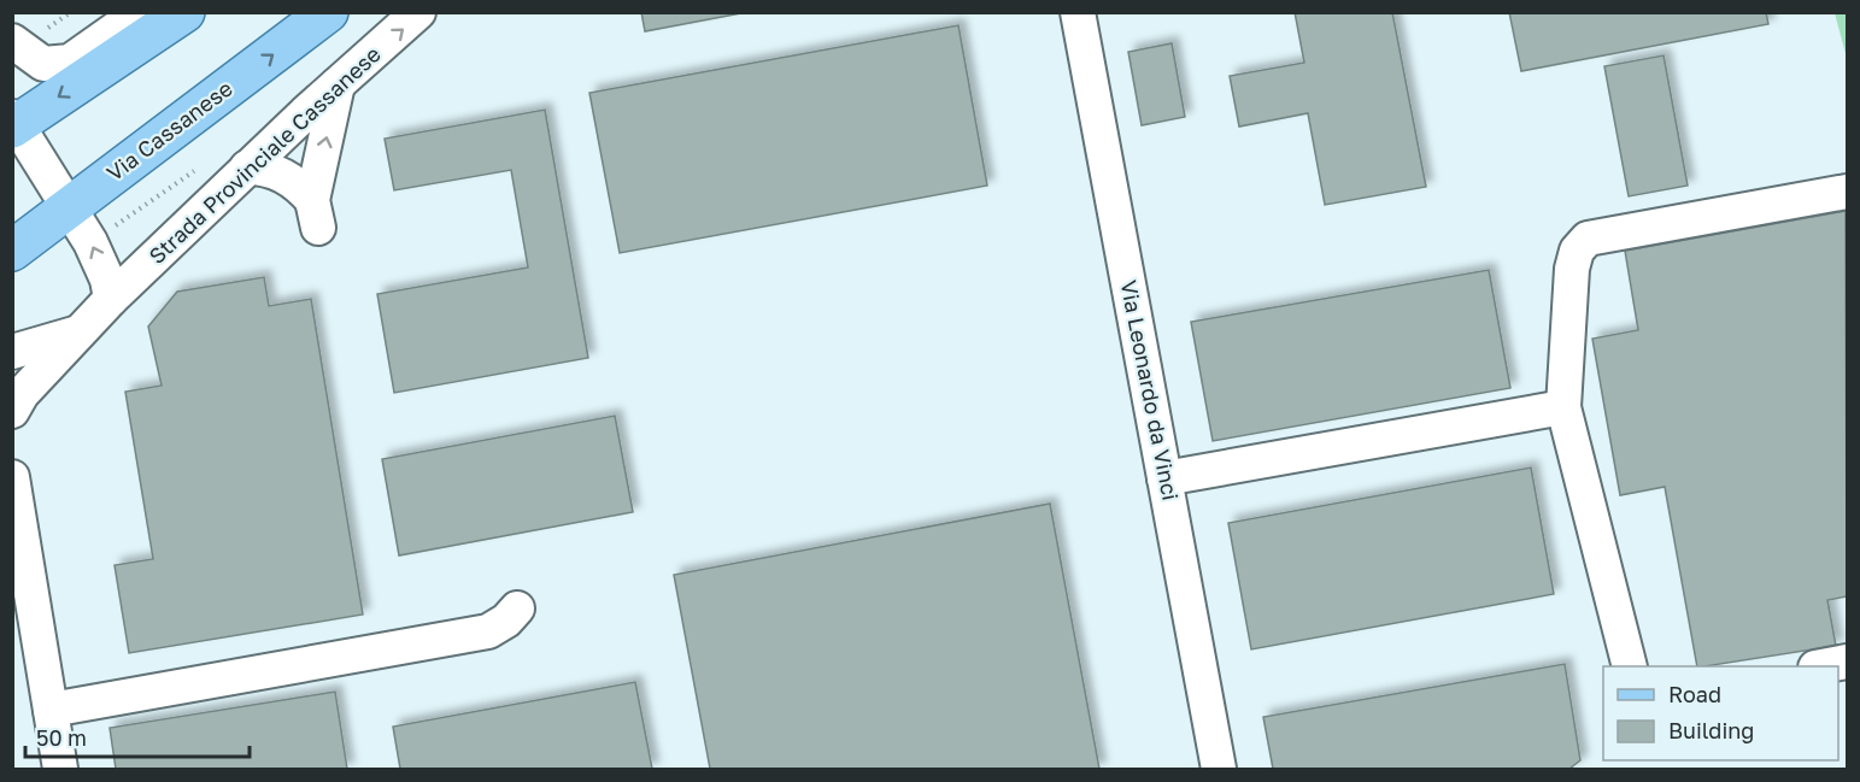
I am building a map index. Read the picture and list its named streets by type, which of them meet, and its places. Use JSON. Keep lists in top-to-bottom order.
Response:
{
  "streets": {
    "main road": ["Via Cassanese"],
    "street": ["Strada Provinciale Cassanese", "Via Leonardo da Vinci"]
  },
  "legend": ["Road", "Building"],
  "scale_bar": "50 m"
}
